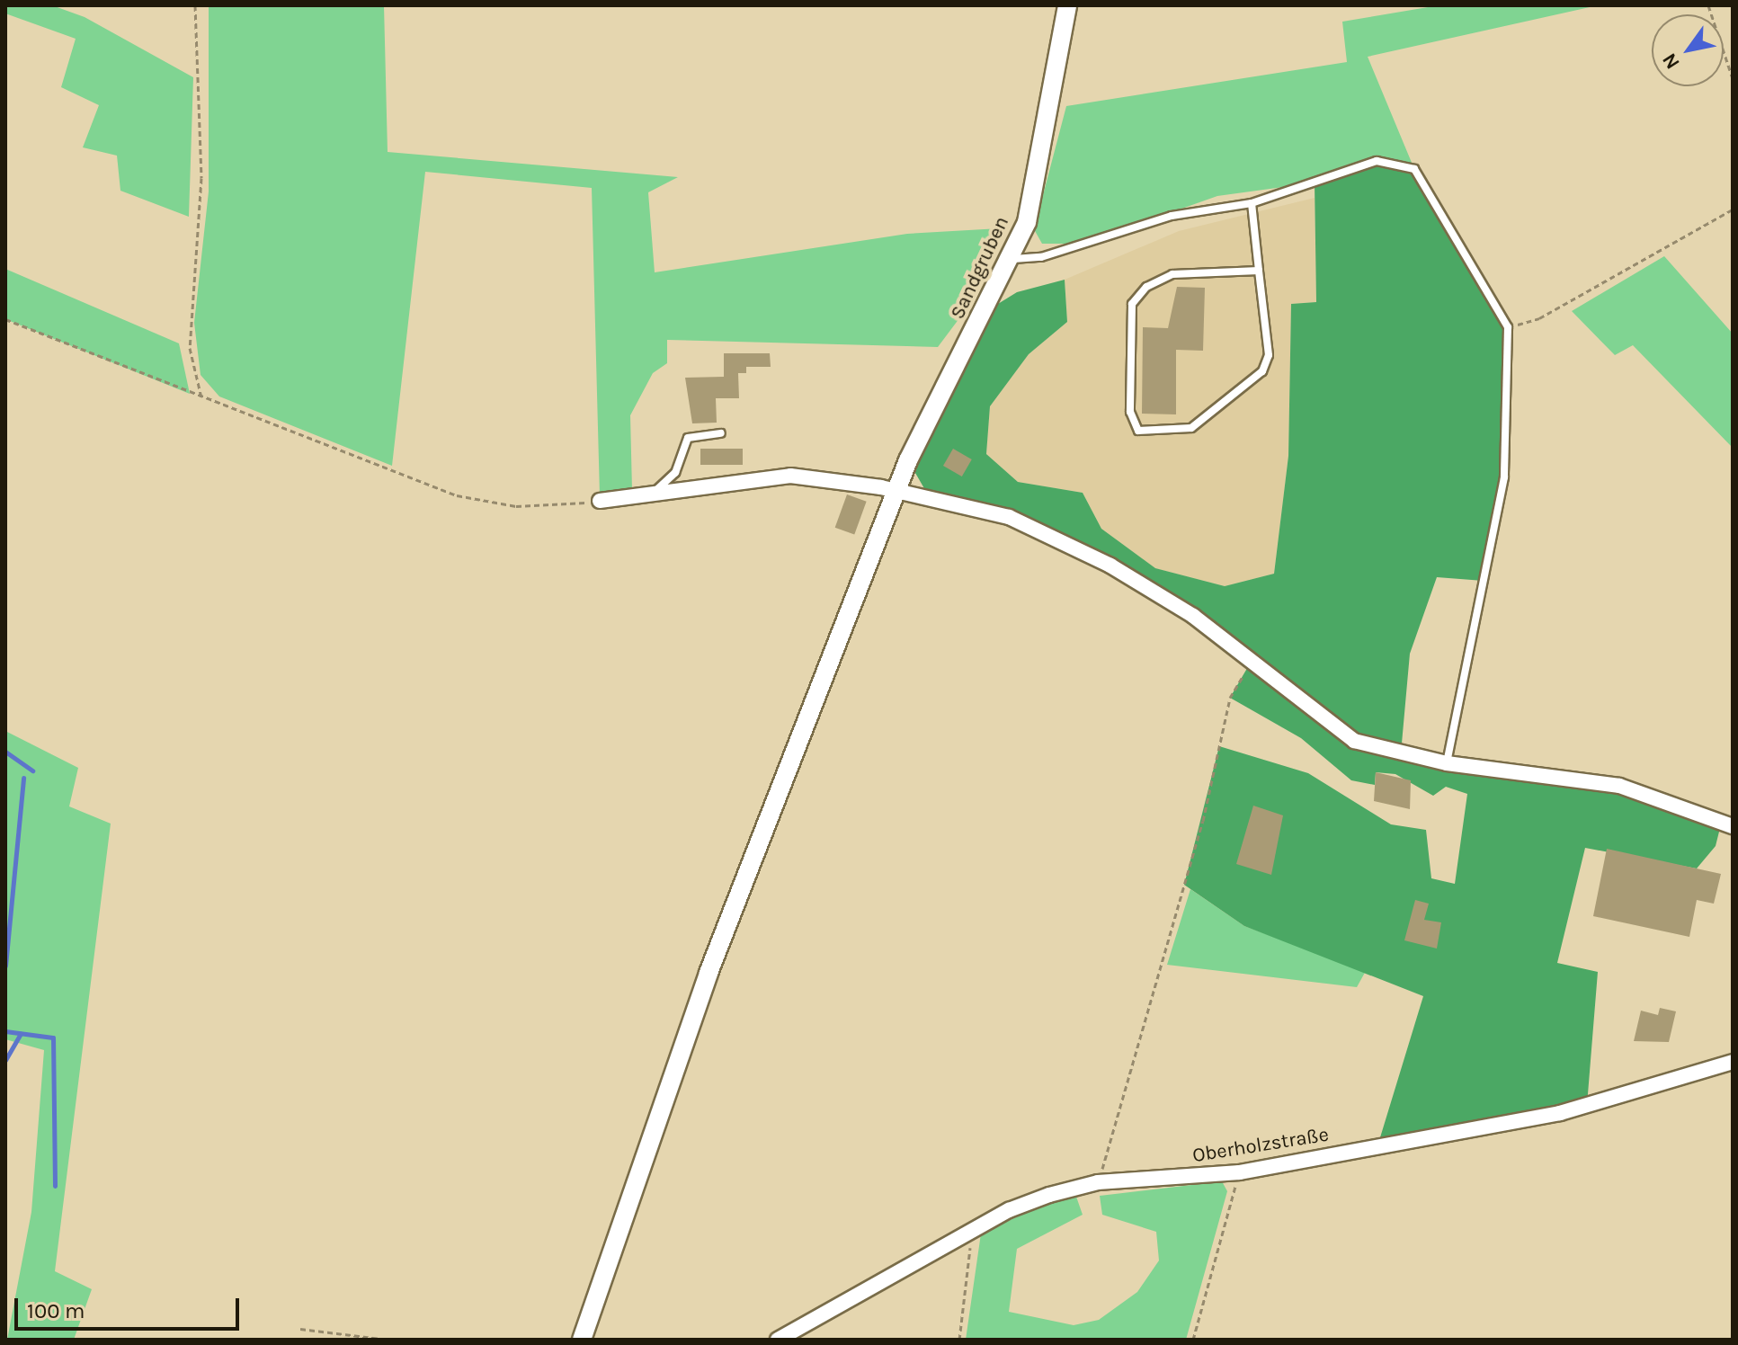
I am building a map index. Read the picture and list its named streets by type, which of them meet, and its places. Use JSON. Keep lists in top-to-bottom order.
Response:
{
  "streets": {
    "street": ["Sandgruben", "Oberholzstraße"]
  },
  "scale_bar": "100 m",
  "north": "bottom left"
}
